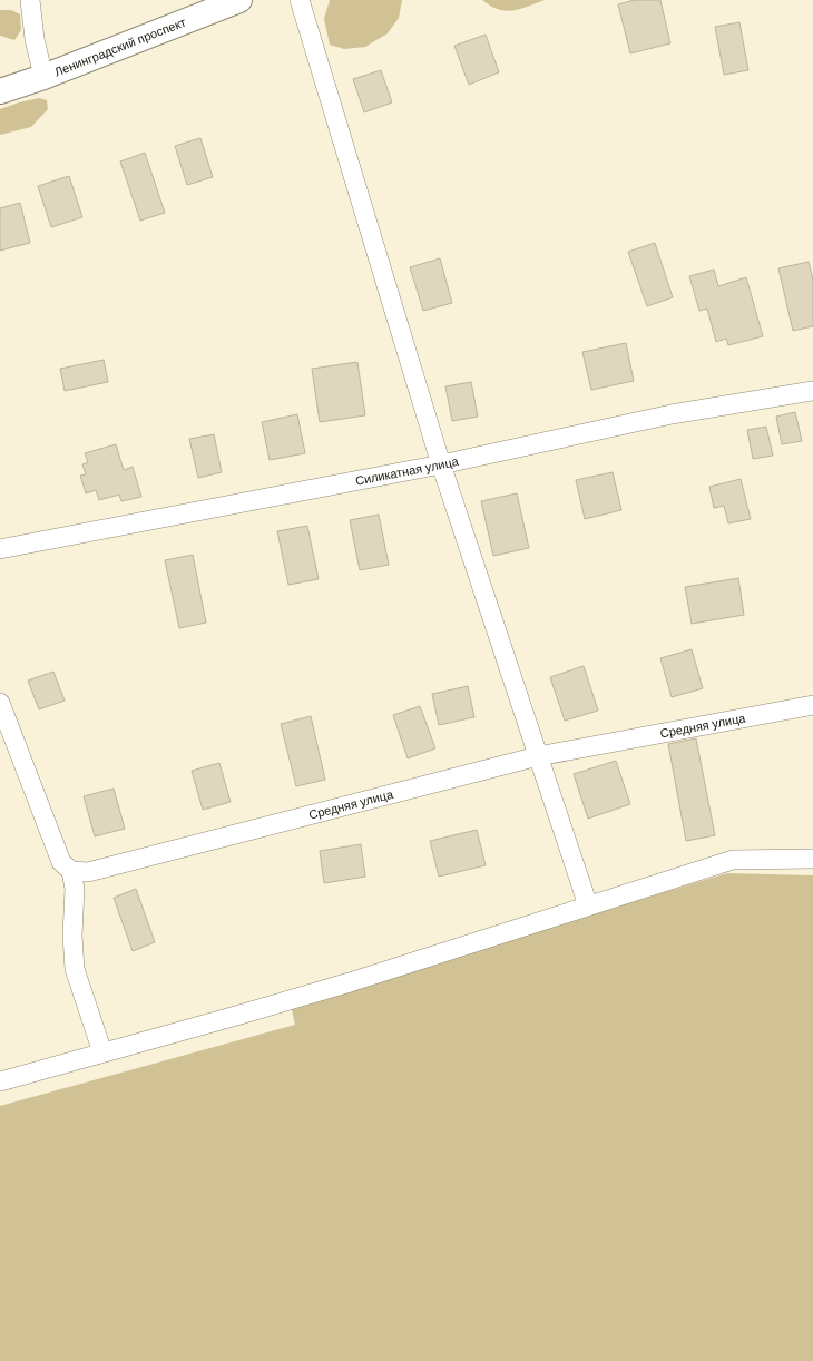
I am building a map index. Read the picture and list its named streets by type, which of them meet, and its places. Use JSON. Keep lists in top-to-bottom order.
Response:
{
  "streets": {
    "main road": ["Ленинградский проспект"],
    "street": ["Силикатная улица", "Средняя улица"]
  }
}
